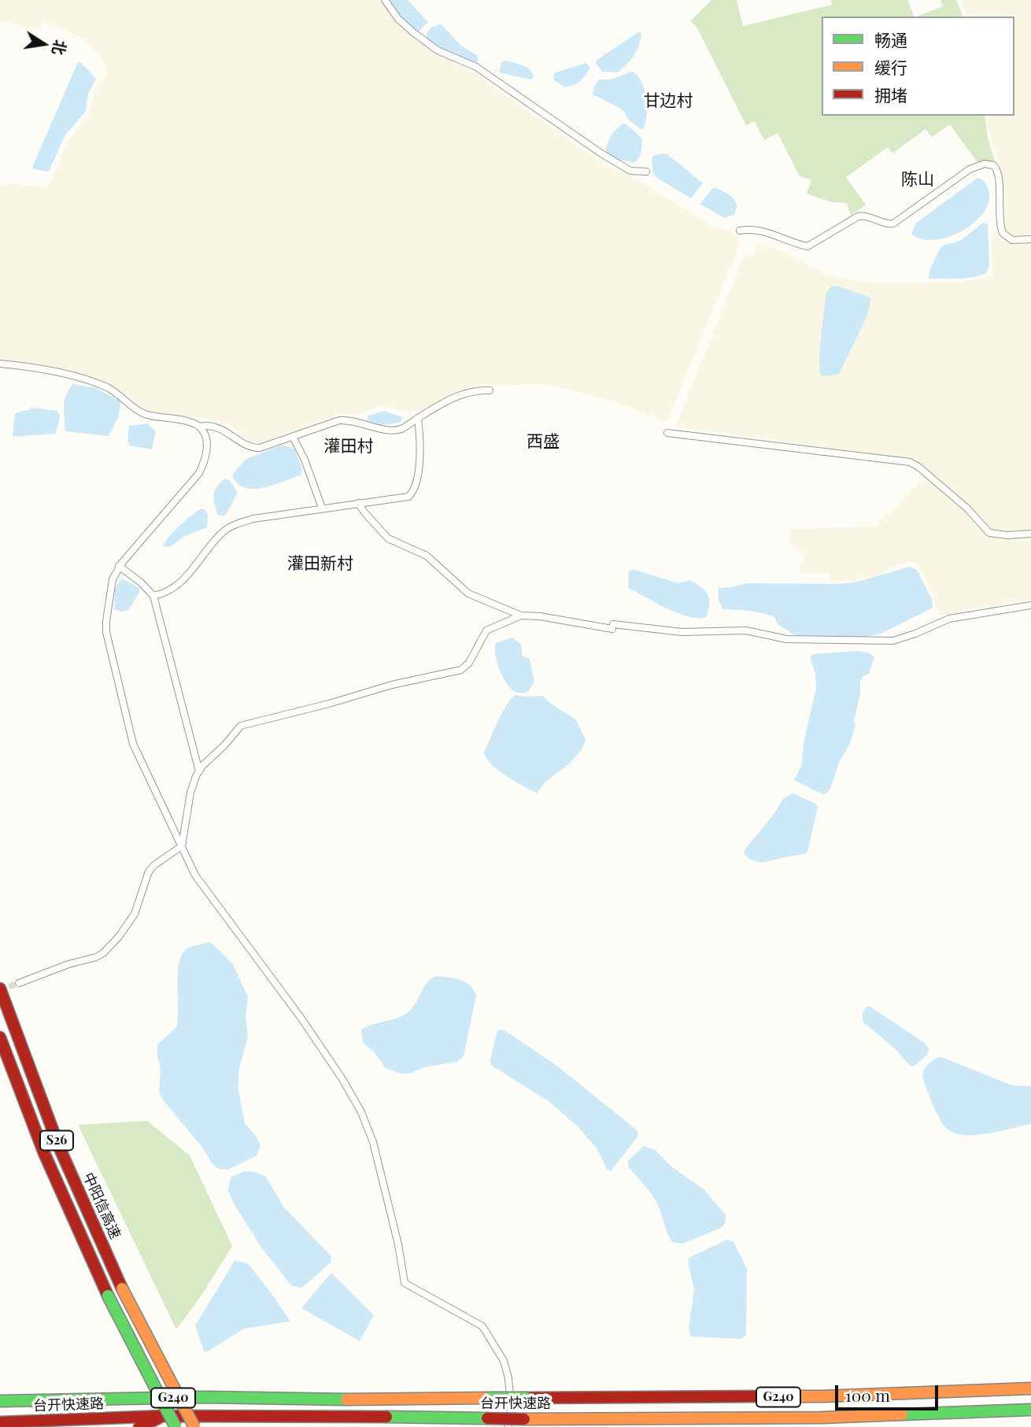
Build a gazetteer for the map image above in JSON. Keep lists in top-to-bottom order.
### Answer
{
  "streets": {
    "highway": [
      "S26",
      "中阳信高速",
      "G240",
      "台开快速路"
    ]
  },
  "districts": [
    "甘边村",
    "陈山",
    "西盛",
    "灌田村",
    "灌田新村"
  ],
  "legend": ["畅通", "缓行", "拥堵"],
  "scale_bar": "100 m",
  "north": "right"
}
